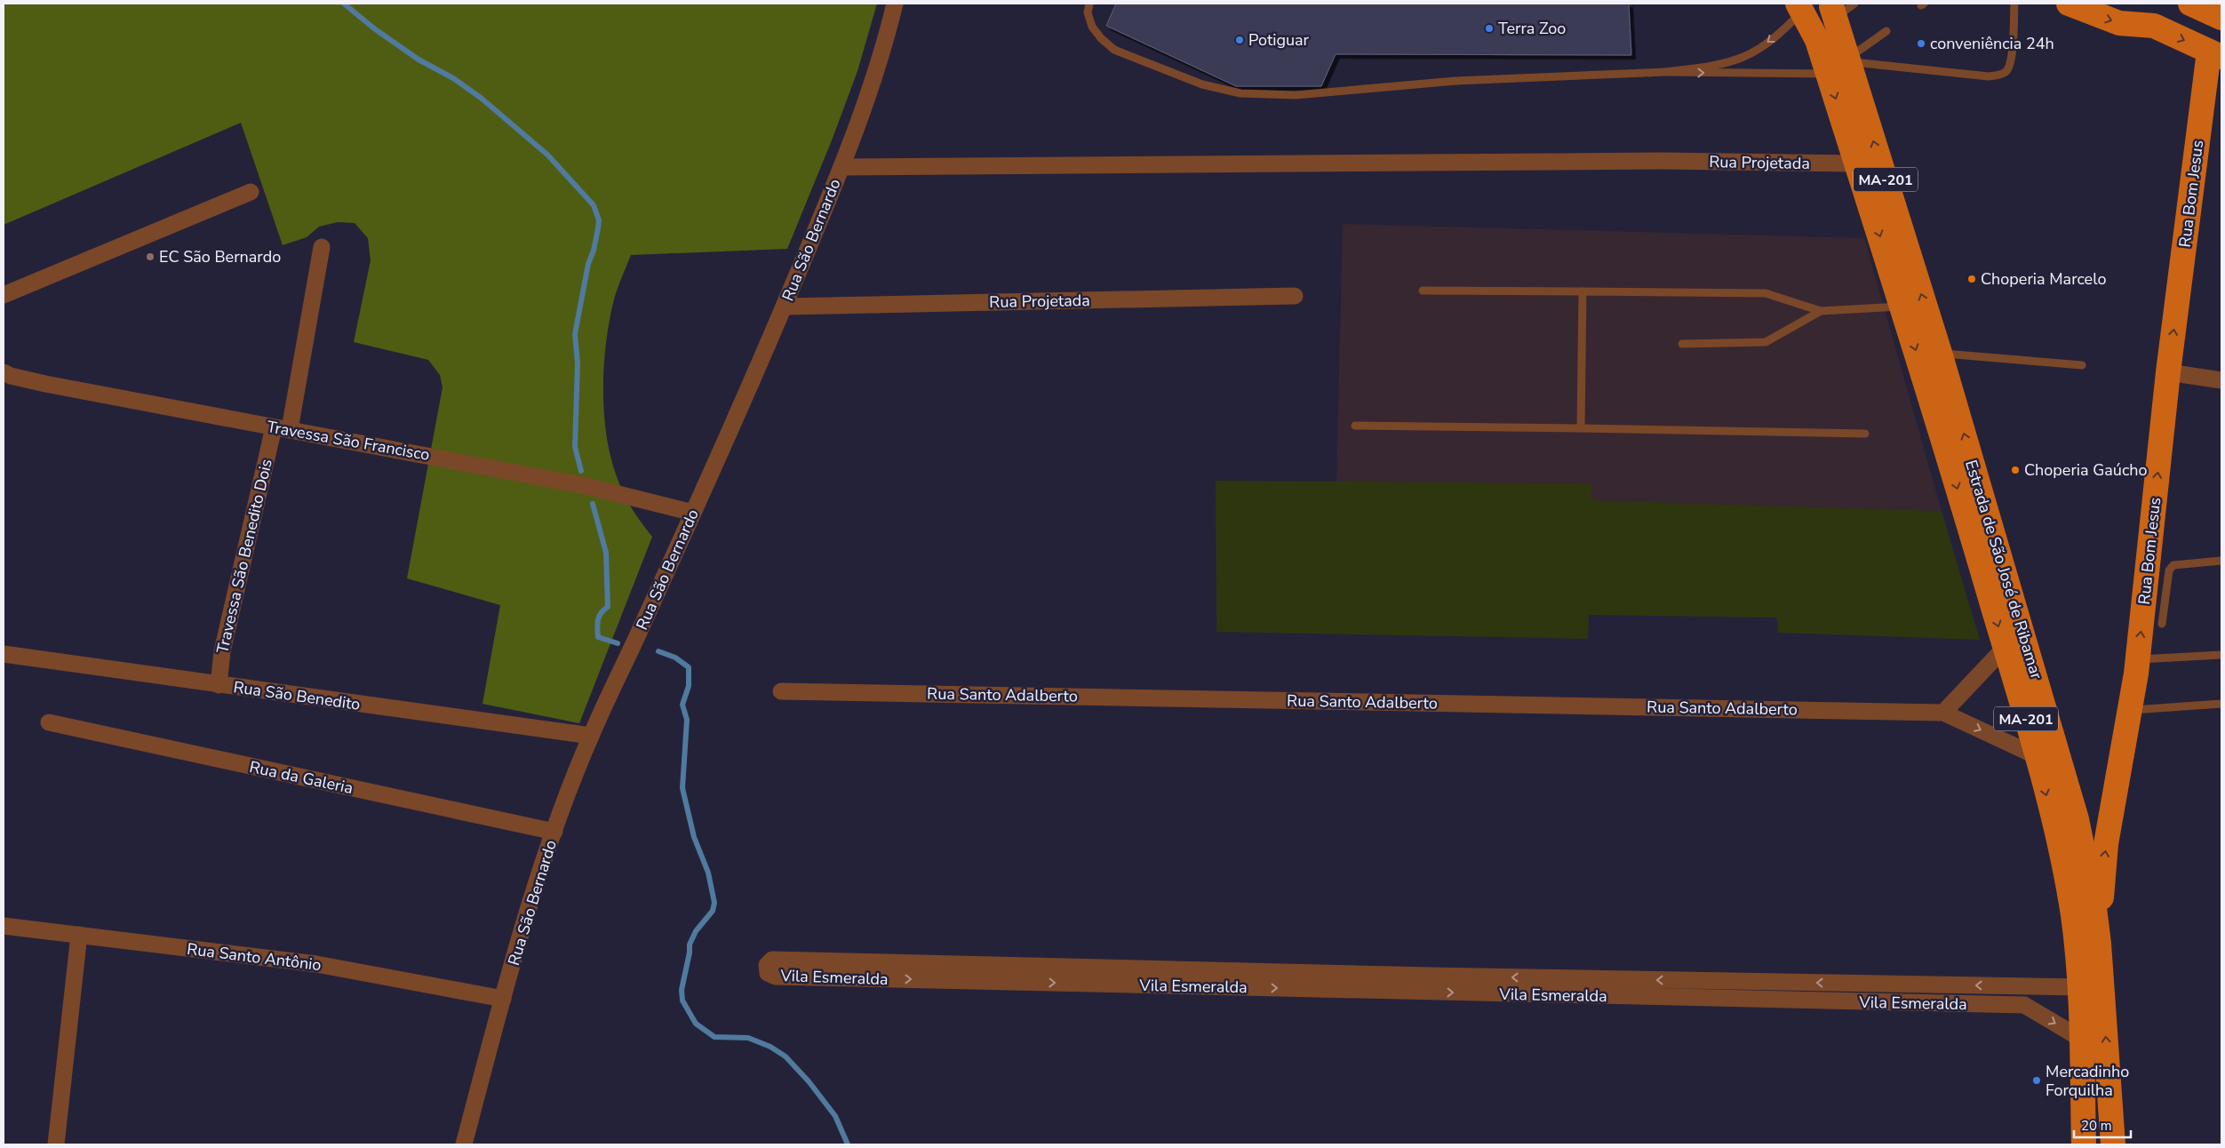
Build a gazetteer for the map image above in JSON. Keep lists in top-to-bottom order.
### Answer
{
  "streets": {
    "main road": ["MA-201", "Rua Bom Jesus", "Estrada de São José de Ribamar"],
    "street": [
      "Rua Projetada",
      "Rua São Bernardo",
      "Travessa São Francisco",
      "Travessa São Benedito Dois",
      "Rua Santo Adalberto",
      "Rua São Benedito",
      "Rua da Galeria",
      "Rua Santo Antônio",
      "Vila Esmeralda"
    ]
  },
  "crossings": [
    ["Rua Projetada", "Rua São Bernardo"],
    ["Rua Projetada", "Estrada de São José de Ribamar"],
    ["Rua Bom Jesus", "Estrada de São José de Ribamar"],
    ["Rua São Bernardo", "Travessa São Francisco"],
    ["Rua São Bernardo", "Rua São Benedito"],
    ["Rua São Bernardo", "Rua da Galeria"],
    ["Rua São Bernardo", "Rua Santo Antônio"],
    ["Travessa São Francisco", "Travessa São Benedito Dois"],
    ["Travessa São Benedito Dois", "Rua São Benedito"],
    ["Estrada de São José de Ribamar", "Rua Santo Adalberto"],
    ["Estrada de São José de Ribamar", "Vila Esmeralda"]
  ],
  "one_way": ["Rua Bom Jesus"],
  "places": [
    "Terra Zoo",
    "Potiguar",
    "conveniência 24h",
    "EC São Bernardo",
    "Choperia Marcelo",
    "Choperia Gaúcho",
    "Mercadinho Forquilha"
  ],
  "scale_bar": "20 m"
}
